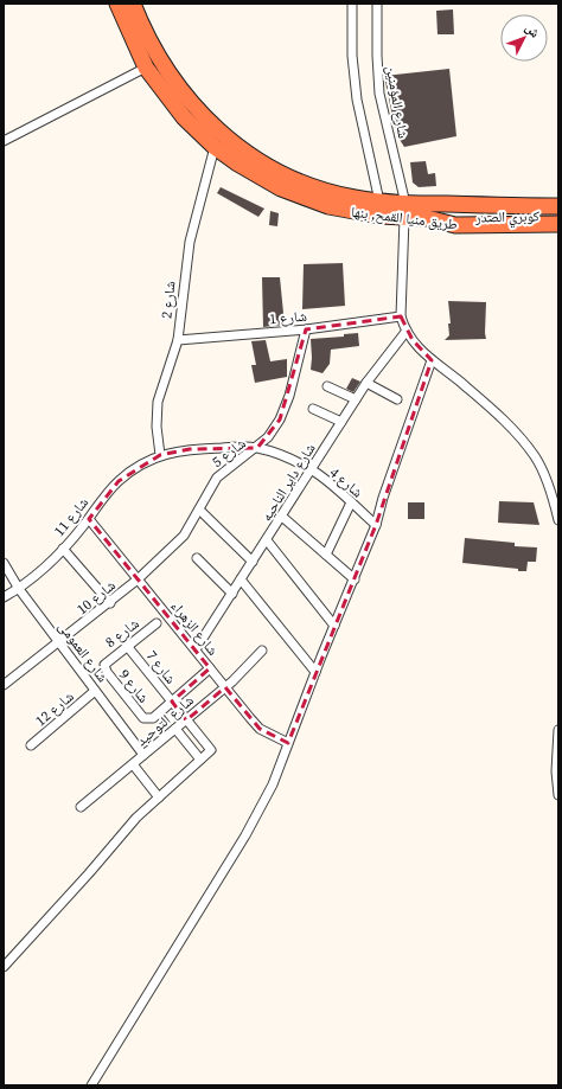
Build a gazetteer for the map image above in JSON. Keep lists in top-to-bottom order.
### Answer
{
  "streets": {
    "highway": ["كوبري الصدر", "طريق منيا القمح, بنها"],
    "street": [
      "شارع المؤمنين",
      "شارع 2",
      "شارع 1",
      "شارع 5",
      "شارع داير الناحيه",
      "شارع 4",
      "شارع 11",
      "شارع 10",
      "شارع الزهراء",
      "شارع 8",
      "شارع العمومى",
      "شارع 7",
      "شارع 9",
      "شارع 12",
      "شارع التوحيد"
    ]
  },
  "crossings": [
    ["شارع المؤمنين", "طريق منيا القمح, بنها"],
    ["شارع المؤمنين", "شارع 1"],
    ["كوبري الصدر", "طريق منيا القمح, بنها"],
    ["طريق منيا القمح, بنها", "شارع 2"],
    ["شارع 2", "شارع 1"],
    ["شارع 2", "شارع 4"],
    ["شارع 2", "شارع 11"],
    ["شارع 1", "شارع 5"],
    ["شارع 5", "شارع 4"],
    ["شارع 5", "شارع 10"],
    ["شارع 5", "شارع الزهراء"],
    ["شارع داير الناحيه", "شارع 4"],
    ["شارع داير الناحيه", "شارع الزهراء"],
    ["شارع 4", "شارع 11"],
    ["شارع 11", "شارع الزهراء"],
    ["شارع 11", "شارع العمومى"],
    ["شارع 10", "شارع الزهراء"],
    ["شارع 10", "شارع العمومى"],
    ["شارع الزهراء", "شارع التوحيد"],
    ["شارع 8", "شارع 7"],
    ["شارع 8", "شارع 9"],
    ["شارع العمومى", "شارع 12"],
    ["شارع العمومى", "شارع التوحيد"],
    ["شارع 7", "شارع 9"],
    ["شارع 7", "شارع التوحيد"]
  ],
  "north": "top right"
}
